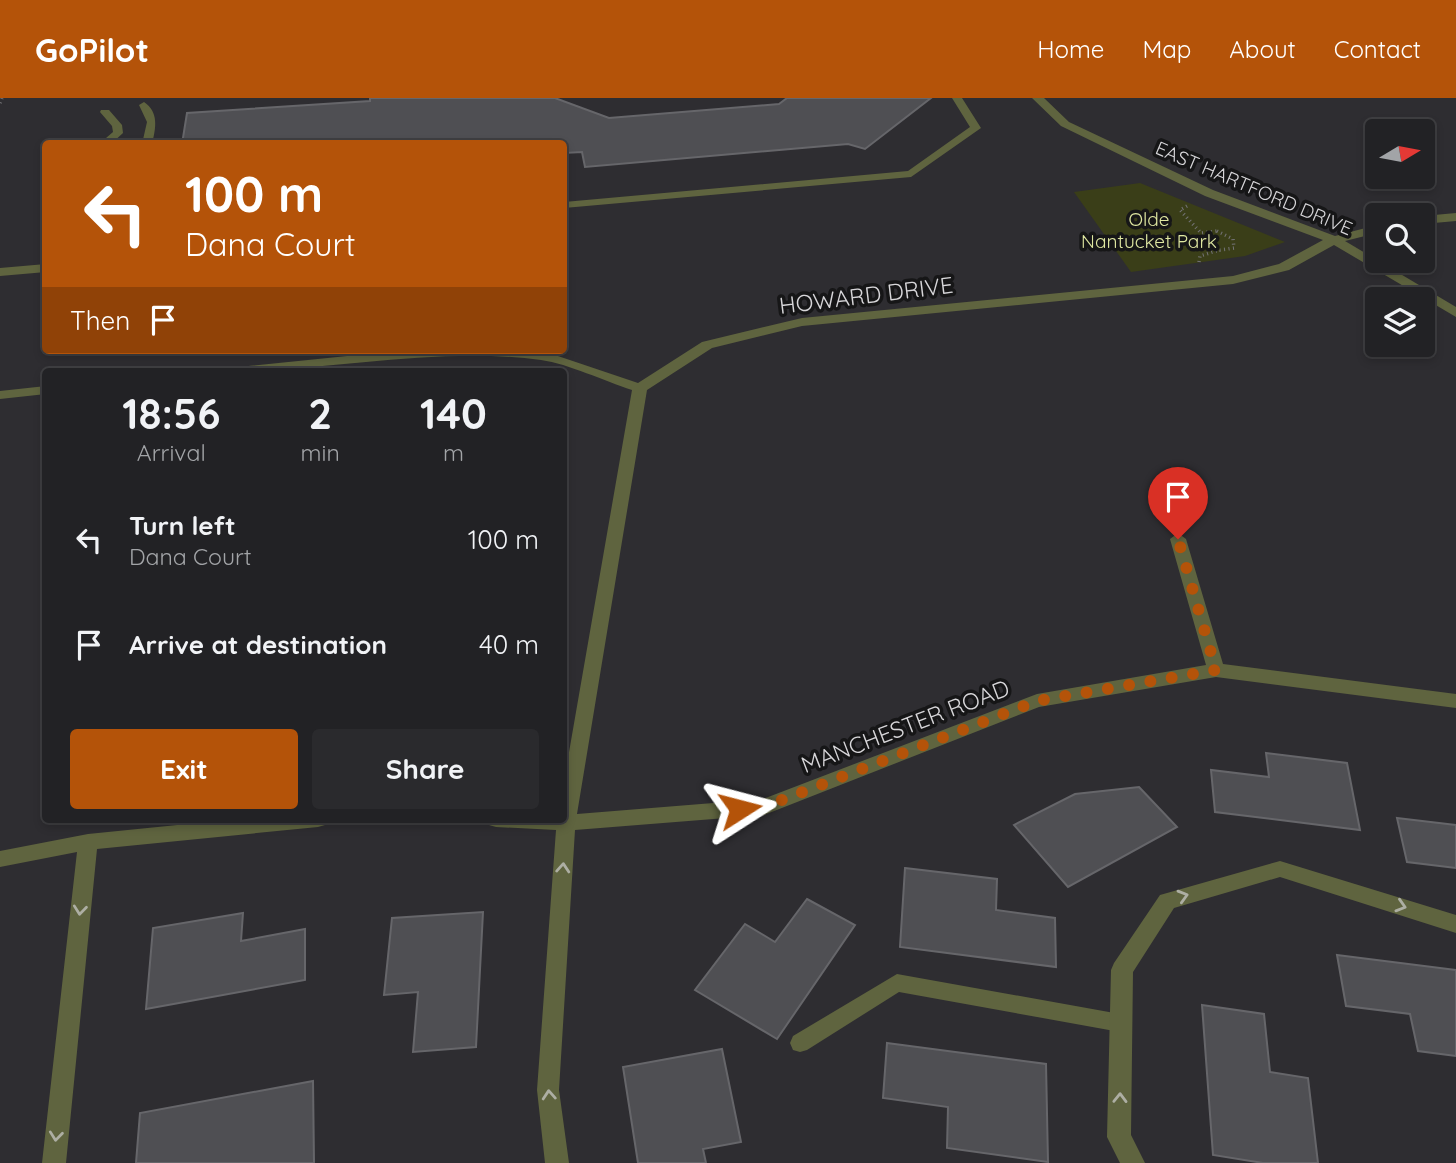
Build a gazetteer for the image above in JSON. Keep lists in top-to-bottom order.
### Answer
{
  "streets": {
    "street": ["EAST HARTFORD DRIVE", "HOWARD DRIVE", "MANCHESTER ROAD"]
  },
  "crossings": [
    ["EAST HARTFORD DRIVE", "HOWARD DRIVE"]
  ],
  "parks": ["Olde Nantucket Park"],
  "north": "right",
  "page": {
    "header": "GoPilot",
    "nav": [
      "Home",
      "Map",
      "About",
      "Contact"
    ],
    "turn": ["100 m", "Dana Court"],
    "then": "Then",
    "eta": [
      "18:56",
      "Arrival",
      "2",
      "min",
      "140",
      "m"
    ],
    "list": [
      {
        "name": "Turn left",
        "note": "Dana Court",
        "value": "100 m"
      },
      {
        "name": "Arrive at destination",
        "value": "40 m"
      }
    ],
    "buttons": ["Exit", "Share"]
  }
}
